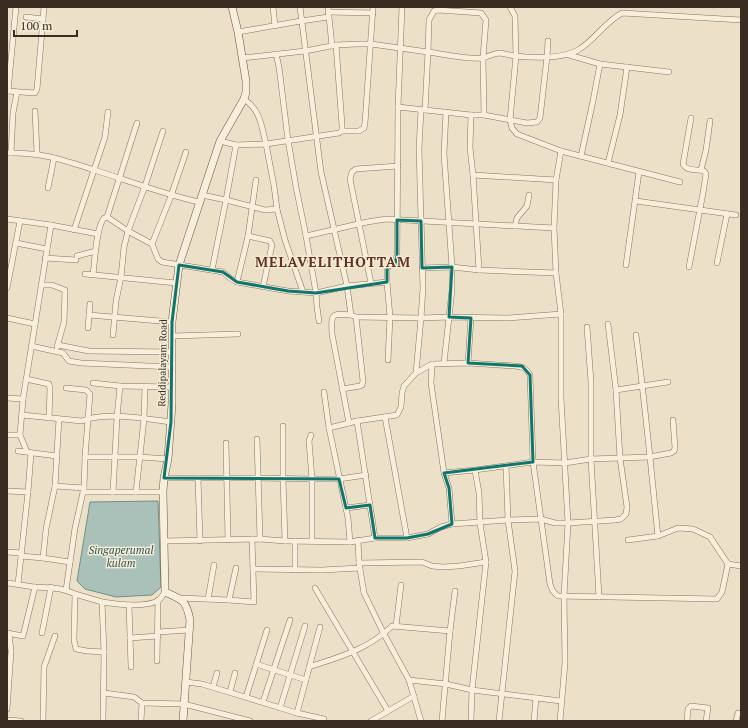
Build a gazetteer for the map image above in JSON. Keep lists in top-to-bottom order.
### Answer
{
  "streets": {
    "main road": ["Reddipalayam Road"]
  },
  "districts": ["MELAVELITHOTTAM"],
  "water": ["Singaperumal kulam"],
  "scale_bar": "100 m"
}
